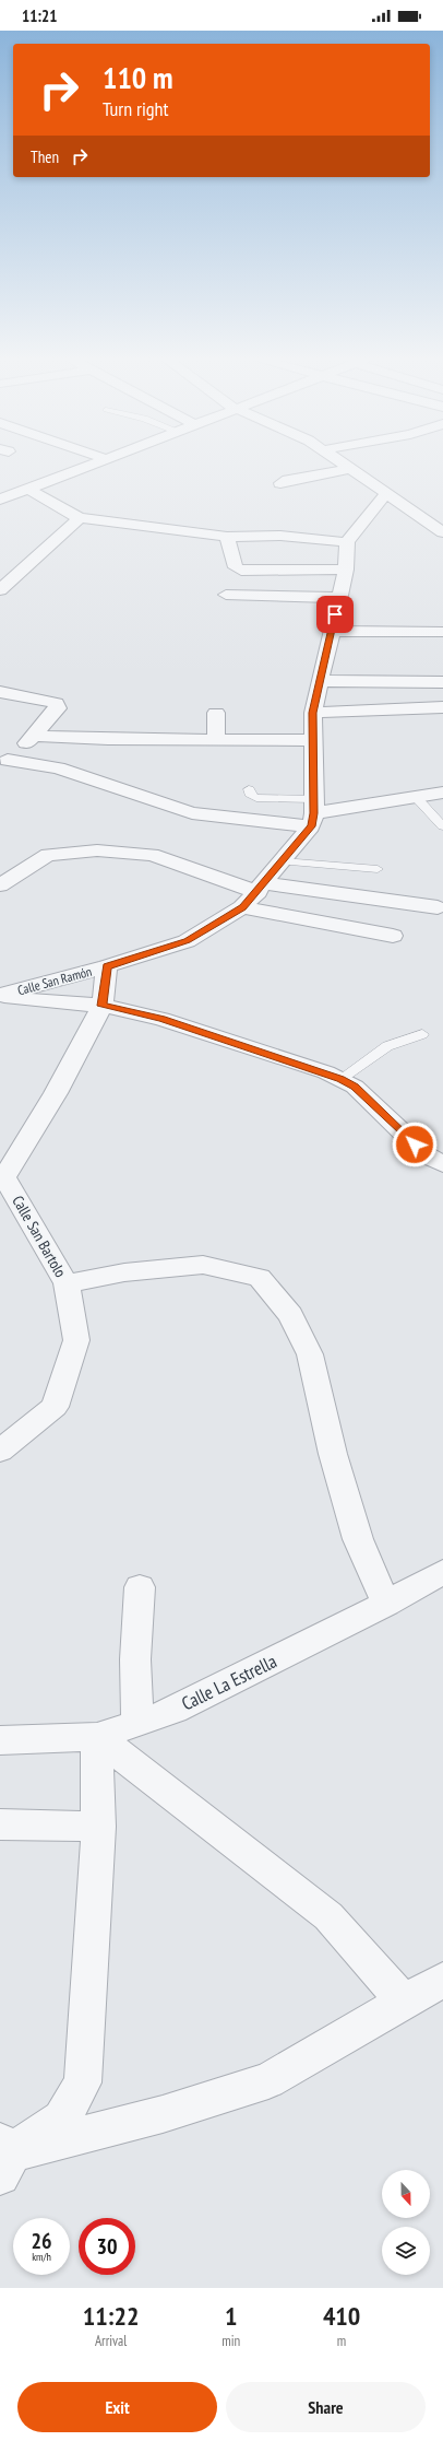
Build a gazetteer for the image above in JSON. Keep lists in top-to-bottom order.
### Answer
{
  "streets": {
    "street": ["Calle San Ramón", "Calle San Bartolo", "Calle La Estrella"]
  },
  "north": "bottom",
  "page": {
    "status": "11:21",
    "turn": ["110 m", "Turn right"],
    "then": "Then",
    "speed": "26 km/h",
    "limit": "30",
    "eta": [
      "11:22",
      "Arrival",
      "1",
      "min",
      "410",
      "m"
    ],
    "buttons": ["Exit", "Share"]
  }
}
